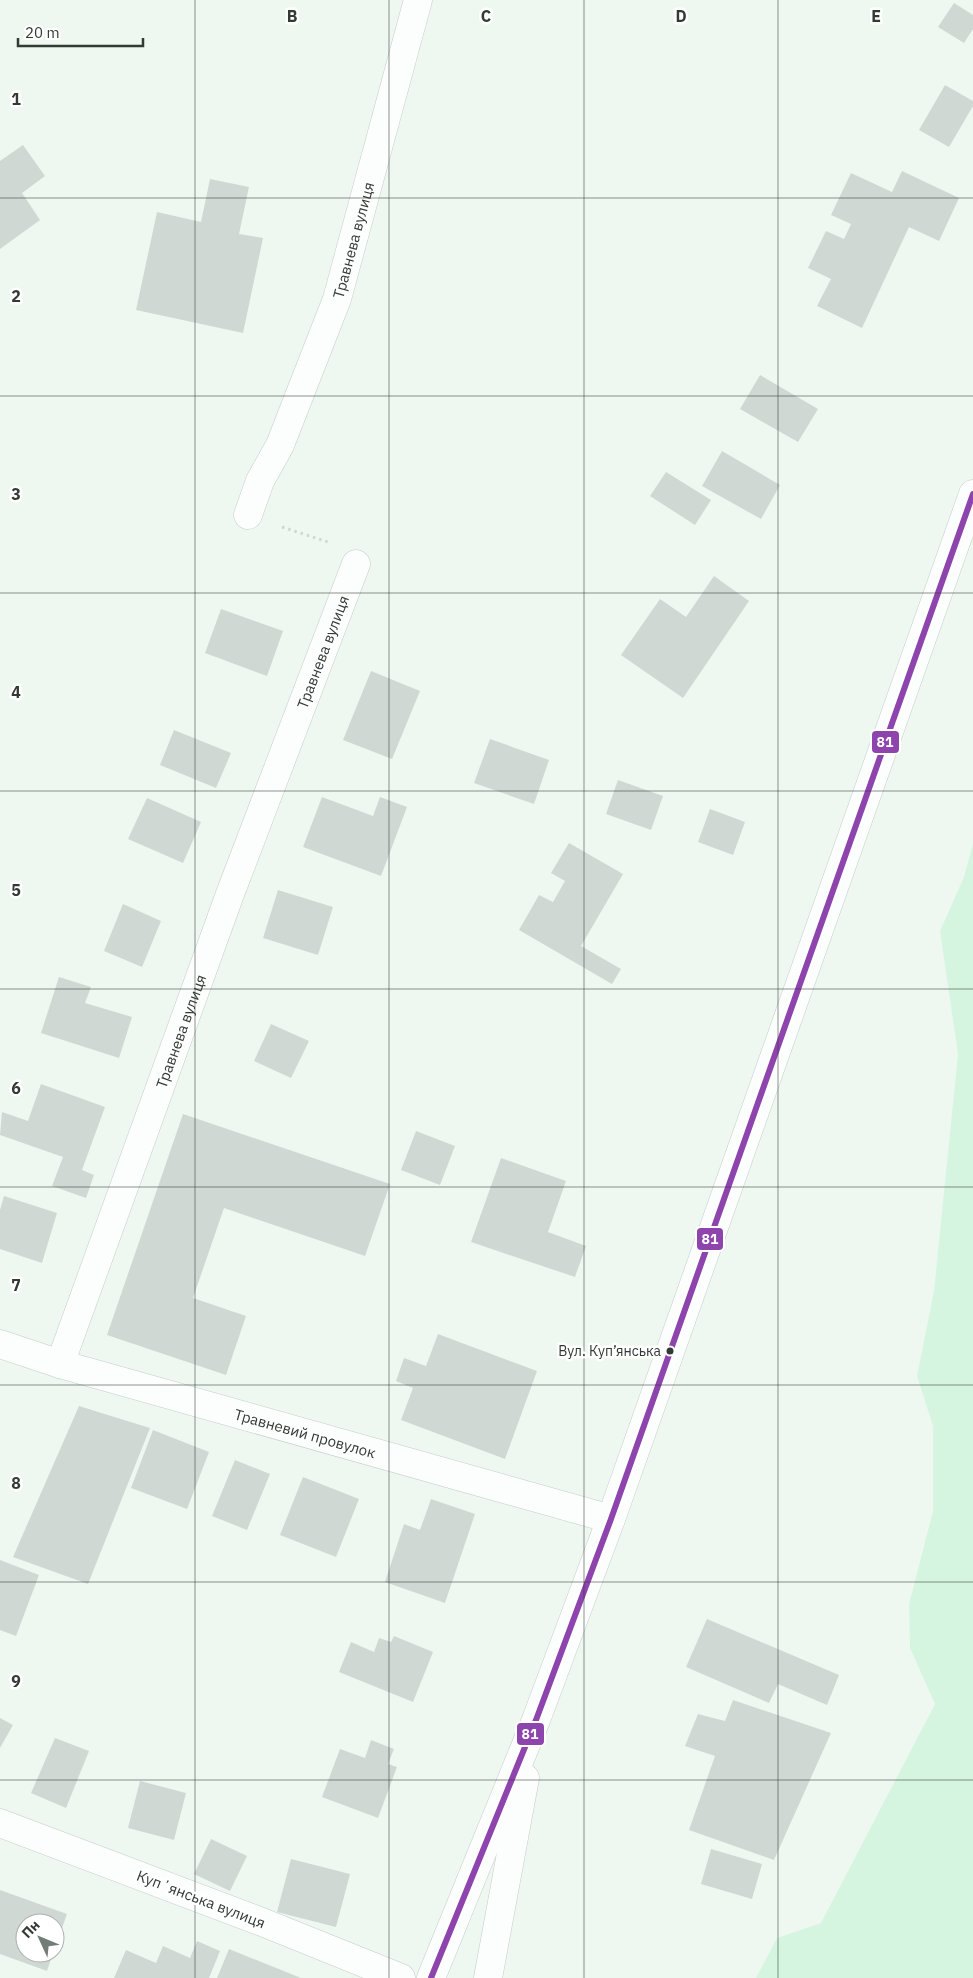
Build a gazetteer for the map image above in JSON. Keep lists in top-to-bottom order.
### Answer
{
  "streets": {
    "street": ["Травнева вулиця", "Травневий провулок", "Купʼянська вулиця"]
  },
  "crossings": [
    ["Травнева вулиця", "Травневий провулок"]
  ],
  "places": ["Вул. Куп’янська"],
  "lines": ["transit line 81"],
  "scale_bar": "20 m",
  "north": "top left",
  "grid": {
    "columns": [
      "B",
      "C",
      "D",
      "E"
    ],
    "rows": [
      "1",
      "2",
      "3",
      "4",
      "5",
      "6",
      "7",
      "8",
      "9"
    ]
  }
}
